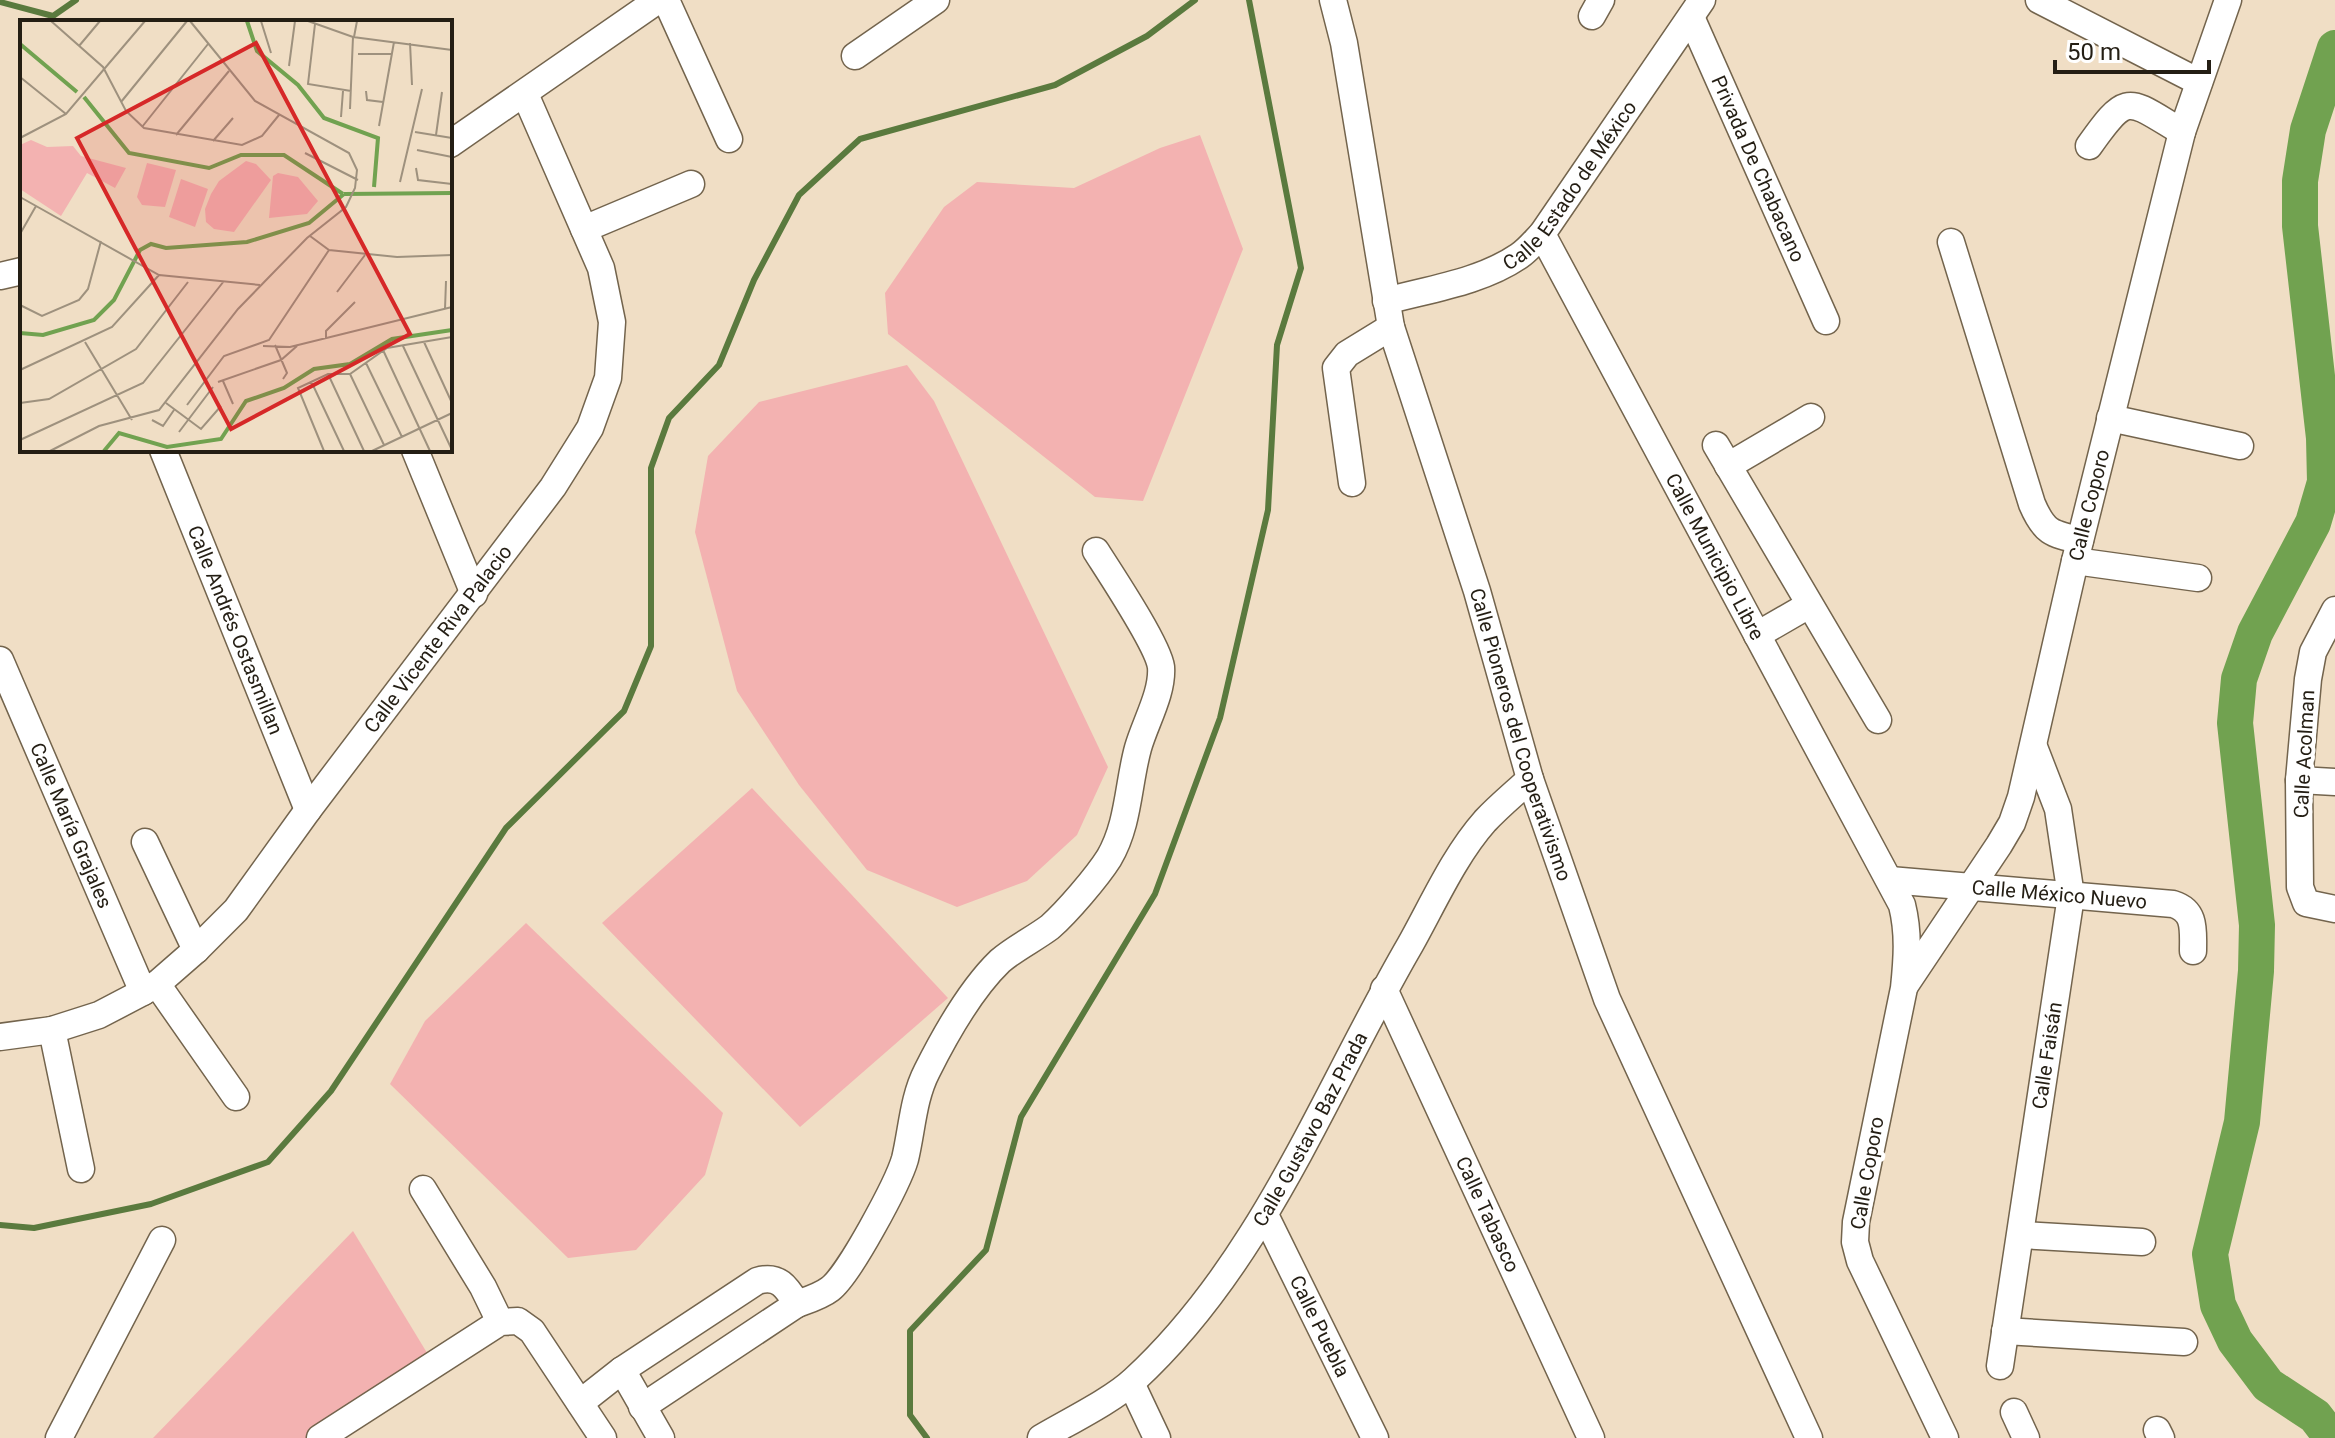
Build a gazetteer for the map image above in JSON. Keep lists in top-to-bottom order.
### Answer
{
  "streets": {
    "street": [
      "Privada De Chabacano",
      "Calle Estado de México",
      "Calle Coporo",
      "Calle Municipio Libre",
      "Calle Andrés Ostasmillan",
      "Calle Vicente Riva Palacio",
      "Calle Pioneros del Cooperativismo",
      "Calle Acolman",
      "Calle María Grajales",
      "Calle México Nuevo",
      "Calle Faisán",
      "Calle Gustavo Baz Prada",
      "Calle Tabasco",
      "Calle Puebla"
    ]
  },
  "crossings": [
    ["Privada De Chabacano", "Calle Estado de México"],
    ["Calle Estado de México", "Calle Municipio Libre"],
    ["Calle Estado de México", "Calle Pioneros del Cooperativismo"],
    ["Calle Coporo", "Calle Municipio Libre"],
    ["Calle Coporo", "Calle México Nuevo"],
    ["Calle Coporo", "Calle Faisán"],
    ["Calle Municipio Libre", "Calle México Nuevo"],
    ["Calle Andrés Ostasmillan", "Calle Vicente Riva Palacio"],
    ["Calle Vicente Riva Palacio", "Calle María Grajales"],
    ["Calle Pioneros del Cooperativismo", "Calle Gustavo Baz Prada"],
    ["Calle México Nuevo", "Calle Faisán"],
    ["Calle Gustavo Baz Prada", "Calle Tabasco"],
    ["Calle Gustavo Baz Prada", "Calle Puebla"]
  ],
  "scale_bar": "50 m"
}
